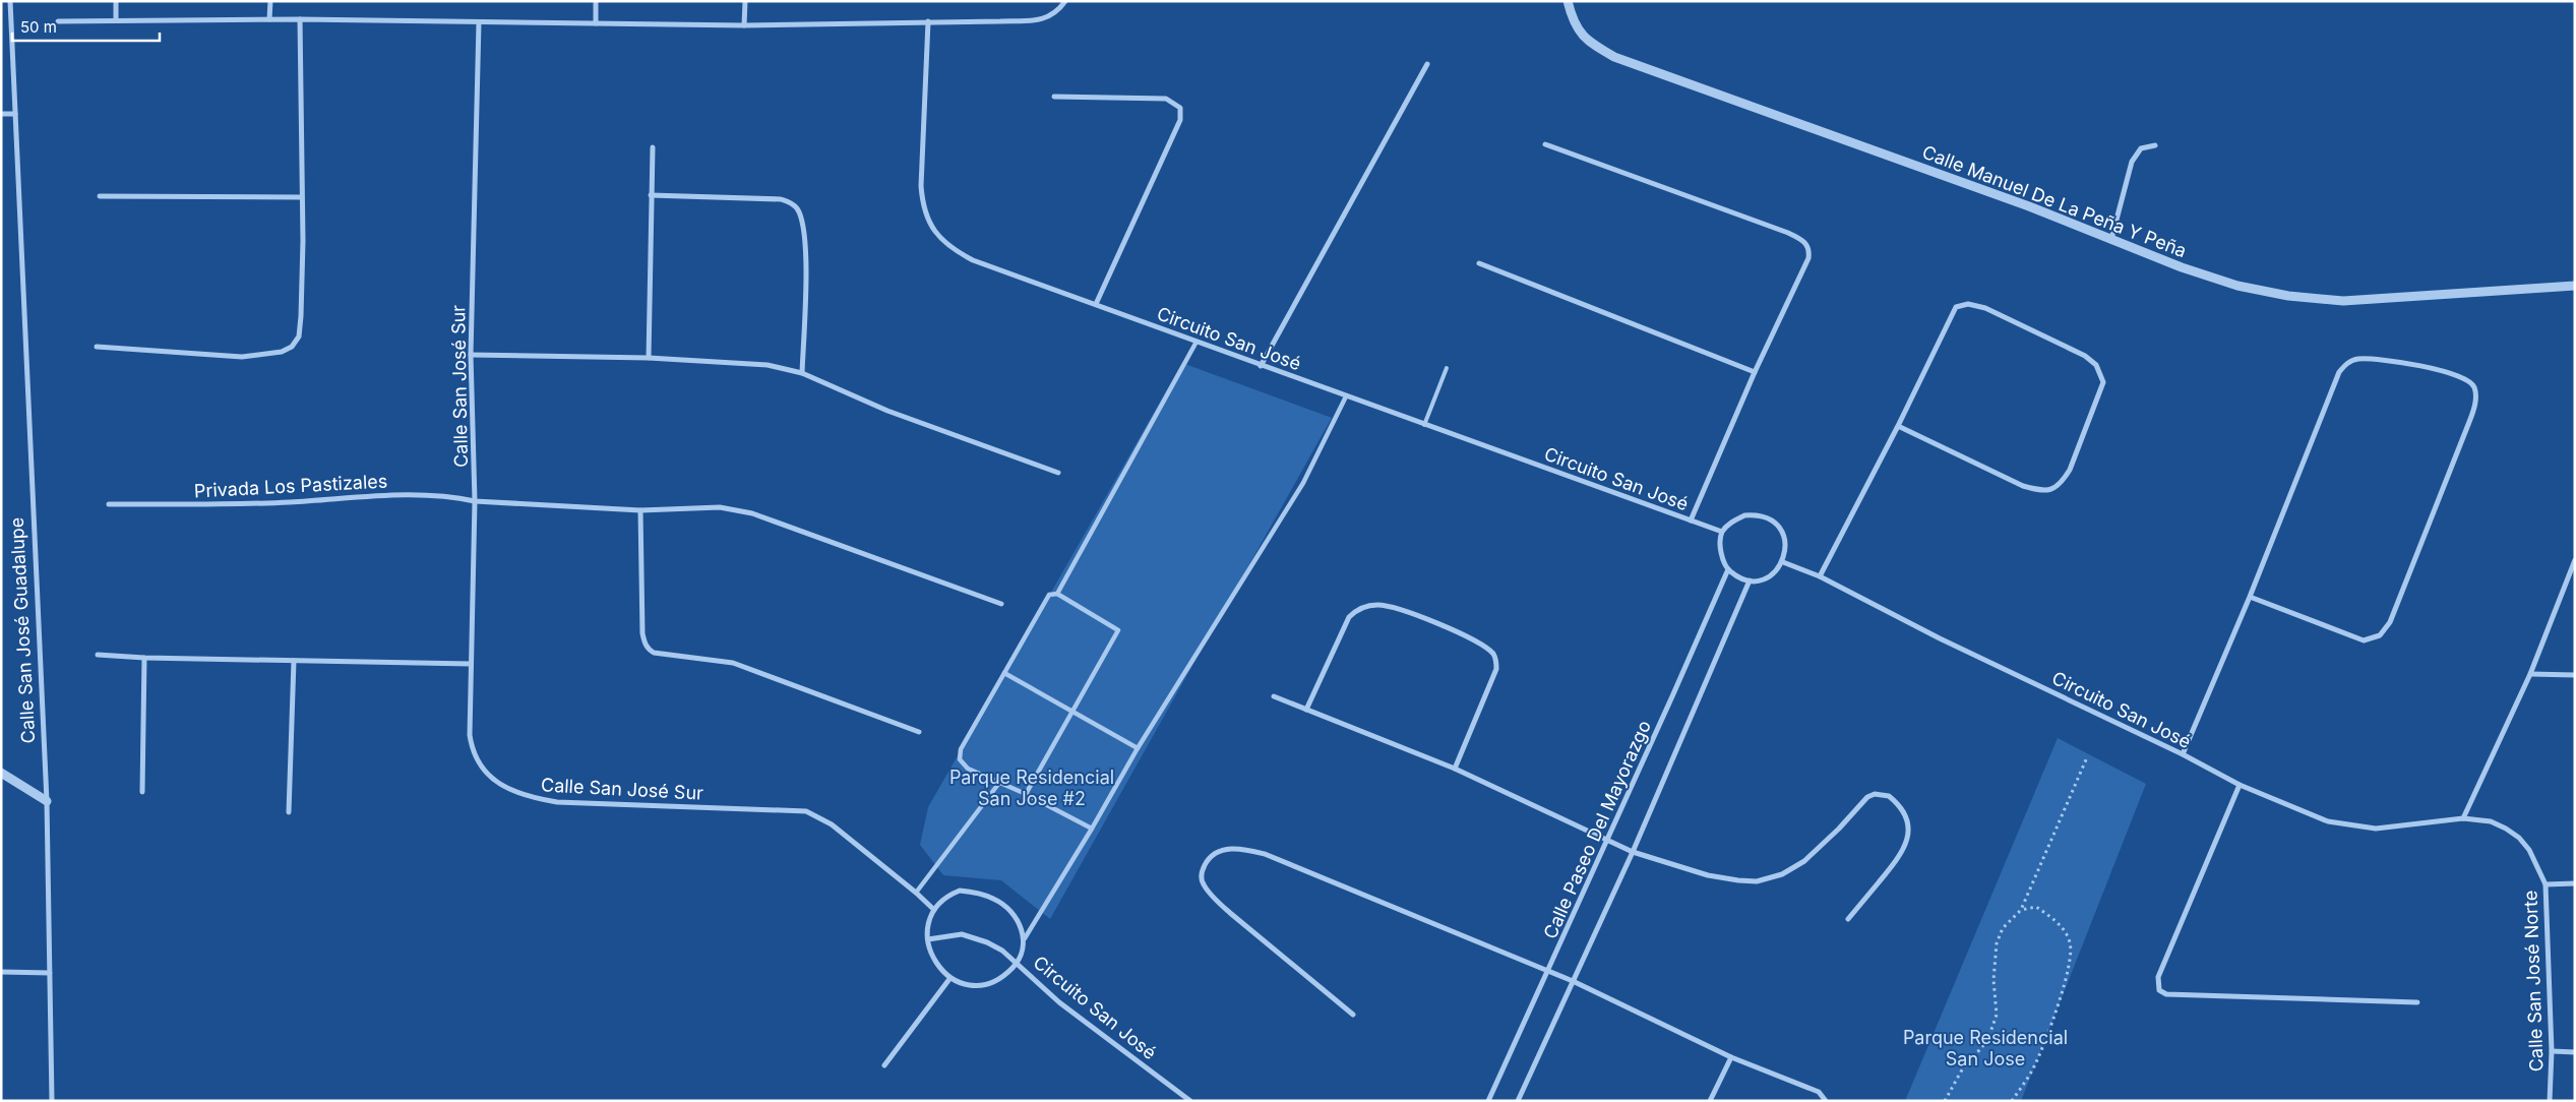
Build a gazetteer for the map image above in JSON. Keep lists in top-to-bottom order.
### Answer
{
  "streets": {
    "street": [
      "Calle Manuel De La Peña Y Peña",
      "Circuito San José",
      "Calle San José Sur",
      "Privada Los Pastizales",
      "Calle San José Guadalupe",
      "Calle Paseo Del Mayorazgo",
      "Calle San José Norte"
    ]
  },
  "crossings": [
    ["Circuito San José", "Calle Paseo Del Mayorazgo"],
    ["Circuito San José", "Calle San José Norte"],
    ["Calle San José Sur", "Privada Los Pastizales"]
  ],
  "parks": ["Parque Residencial San Jose #2", "Parque Residencial San Jose"],
  "scale_bar": "50 m"
}
